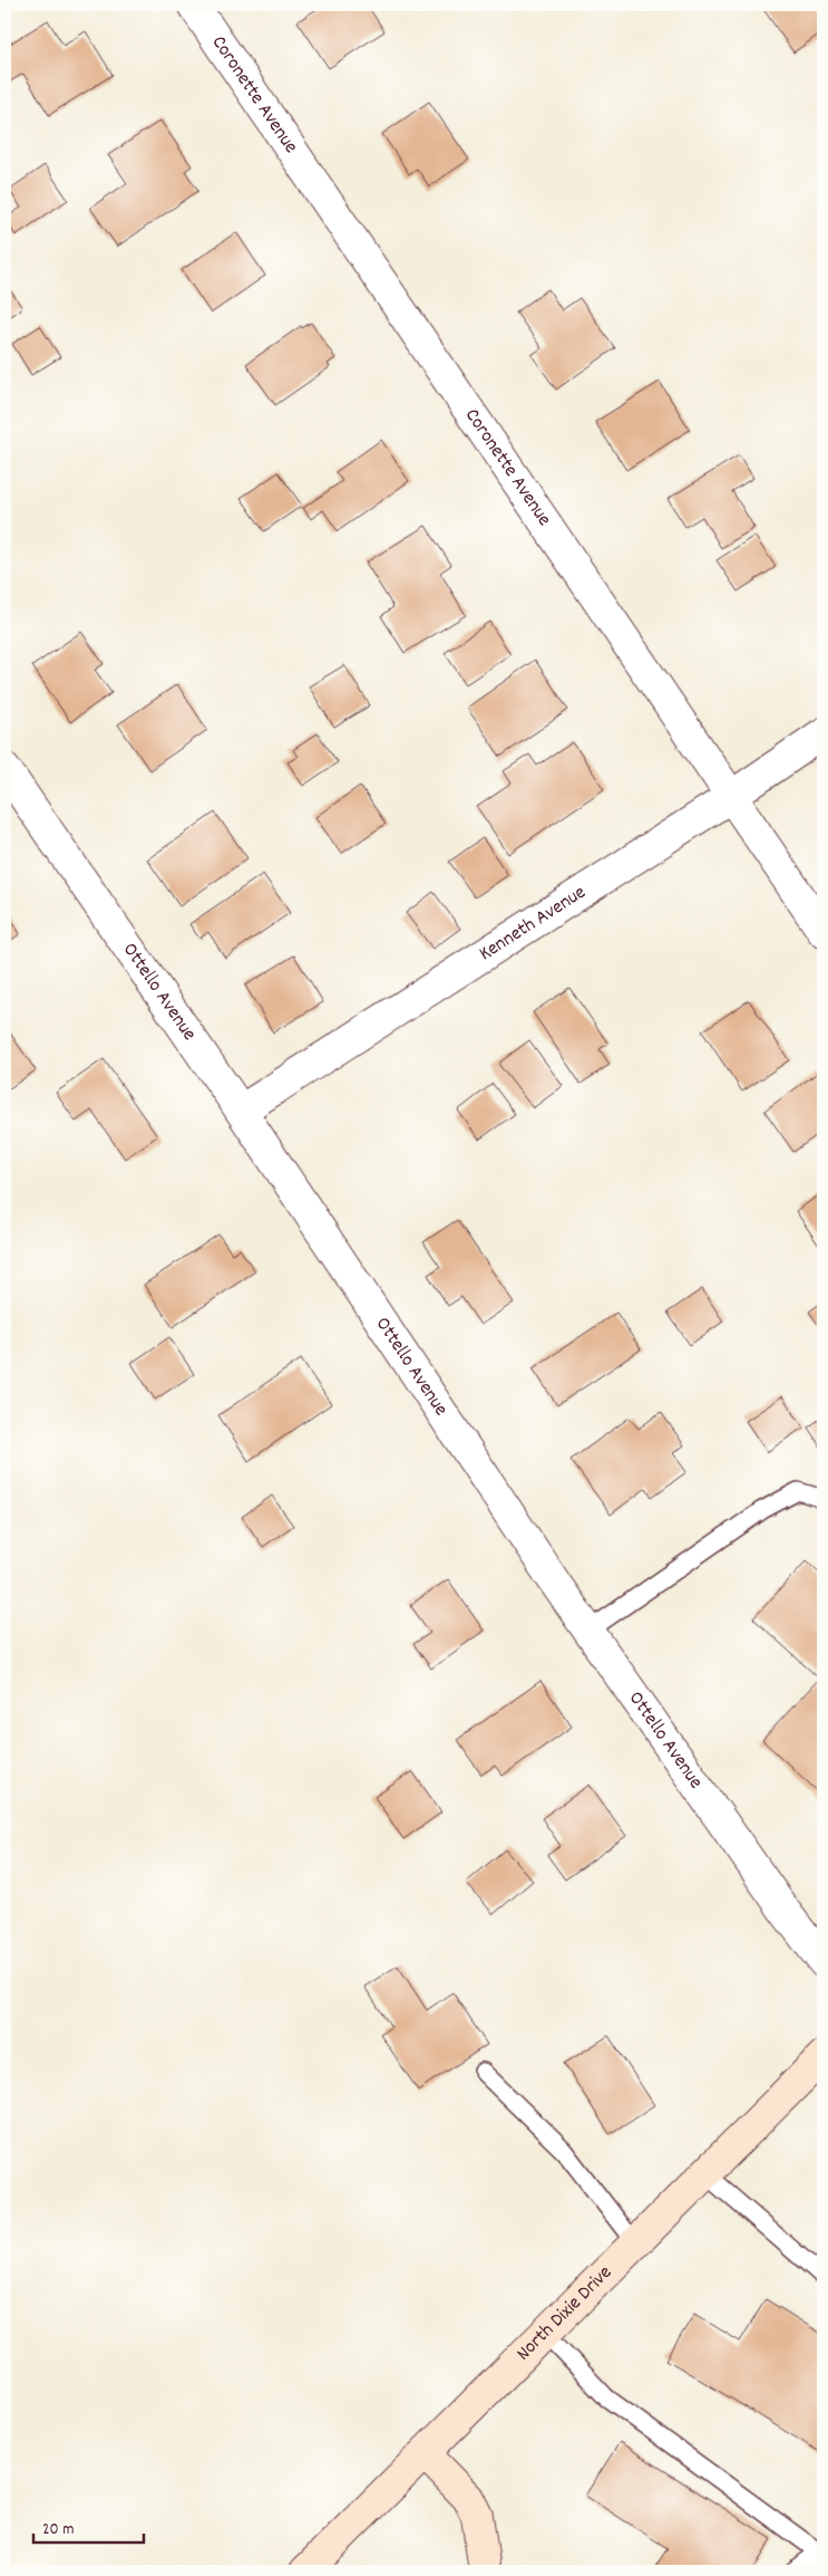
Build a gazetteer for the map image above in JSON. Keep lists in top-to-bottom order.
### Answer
{
  "streets": {
    "main road": ["North Dixie Drive"],
    "street": ["Coronette Avenue", "Kenneth Avenue", "Ottello Avenue"]
  },
  "crossings": [
    ["Coronette Avenue", "Kenneth Avenue"],
    ["Kenneth Avenue", "Ottello Avenue"]
  ],
  "scale_bar": "20 m"
}
